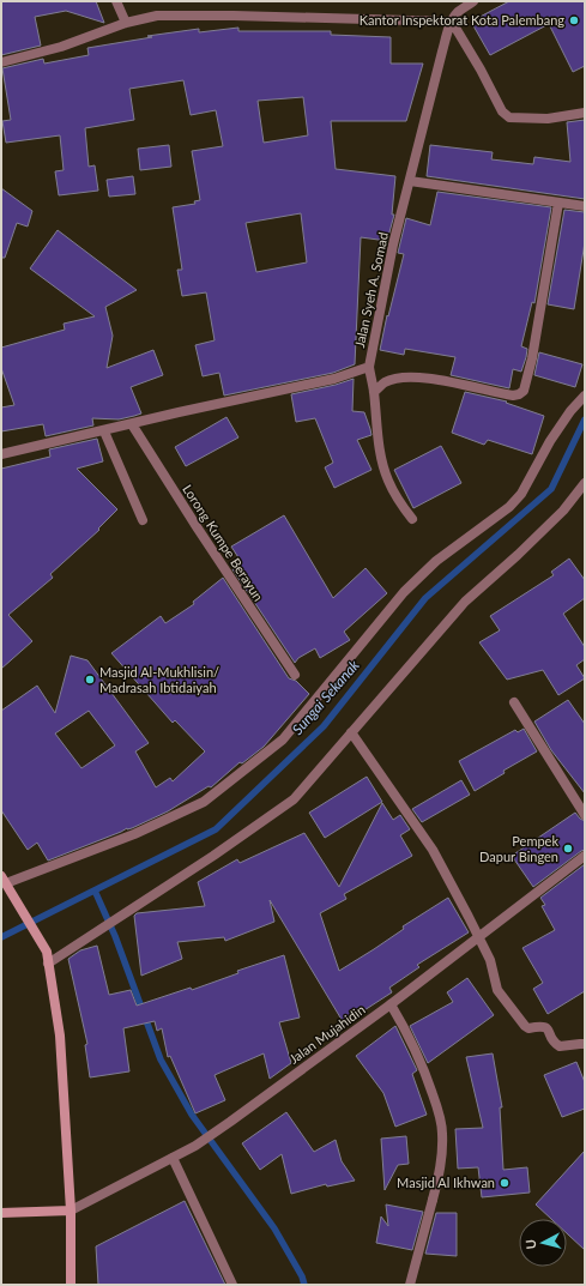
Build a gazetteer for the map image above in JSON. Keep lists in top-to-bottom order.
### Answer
{
  "streets": {
    "street": ["Jalan Syeh A. Somad", "Lorong Kumpe Berayun", "Jalan Mujahidin"]
  },
  "crossings": [
    ["Jalan Syeh A. Somad", "Lorong Kumpe Berayun"]
  ],
  "water": ["Sungai Sekanak"],
  "places": [
    "Kantor Inspektorat Kota Palembang",
    "Masjid Al-Mukhlisin/ Madrasah Ibtidaiyah",
    "Pempek Dapur Bingen",
    "Masjid Al Ikhwan"
  ],
  "north": "left"
}
